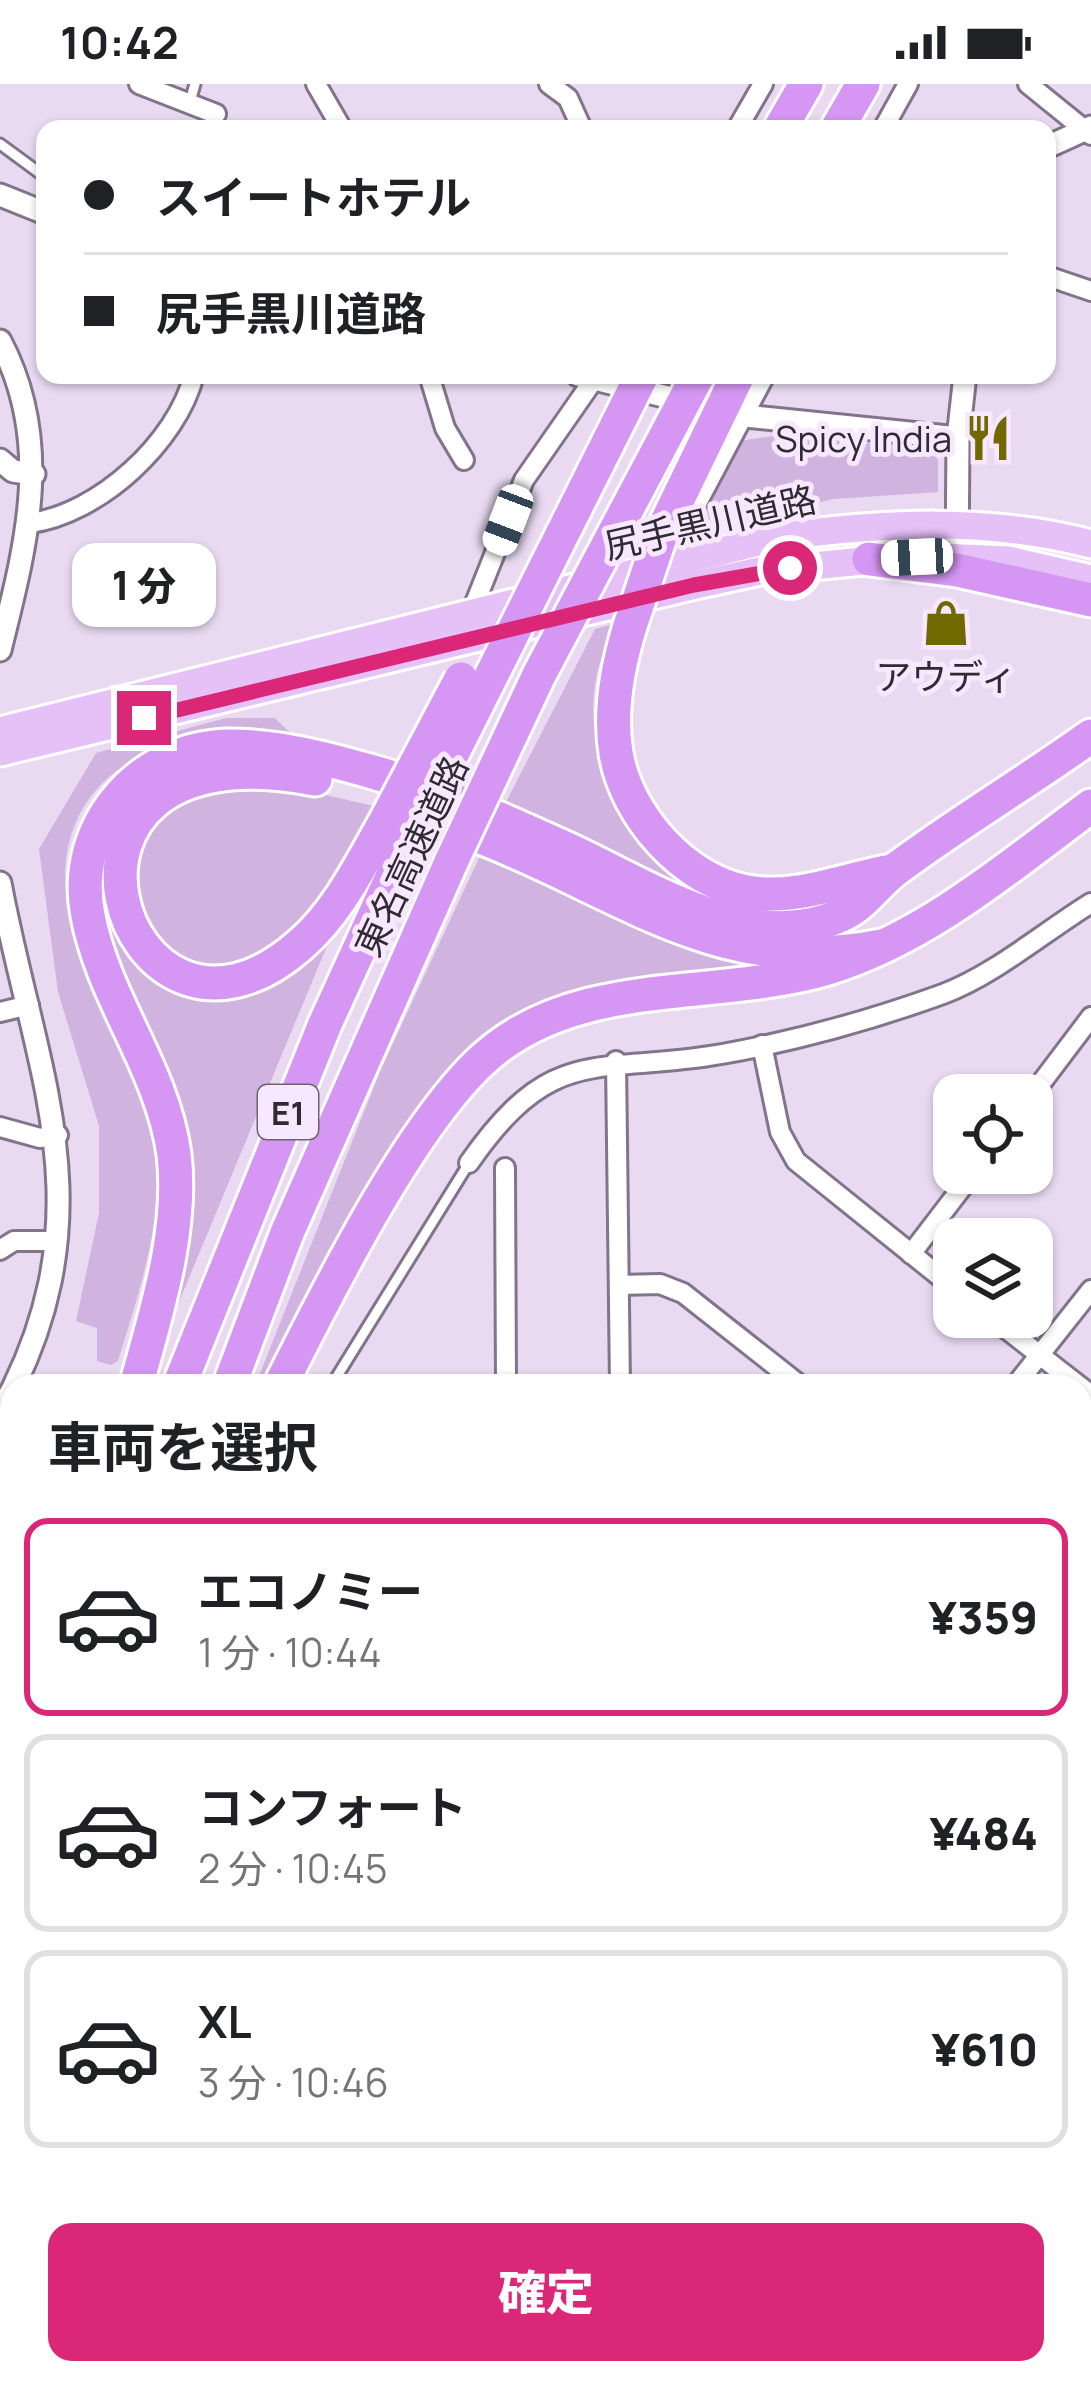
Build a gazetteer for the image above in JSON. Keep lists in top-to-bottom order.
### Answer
{
  "streets": {
    "highway": ["東名高速道路", "E1"],
    "main road": ["尻手黒川道路"]
  },
  "places": {
    "restaurant": ["Spicy India"],
    "shop": ["アウディ"]
  },
  "page": {
    "status": "10:42",
    "banner": ["スイートホテル", "尻手黒川道路"],
    "bubble": "1 分",
    "heading": "車両を選択",
    "list": [
      {
        "name": "エコノミー",
        "note": "1 分 · 10:44",
        "value": "¥359"
      },
      {
        "name": "コンフォート",
        "note": "2 分 · 10:45",
        "value": "¥484"
      },
      {
        "name": "XL",
        "note": "3 分 · 10:46",
        "value": "¥610"
      }
    ],
    "buttons": "確定"
  }
}
